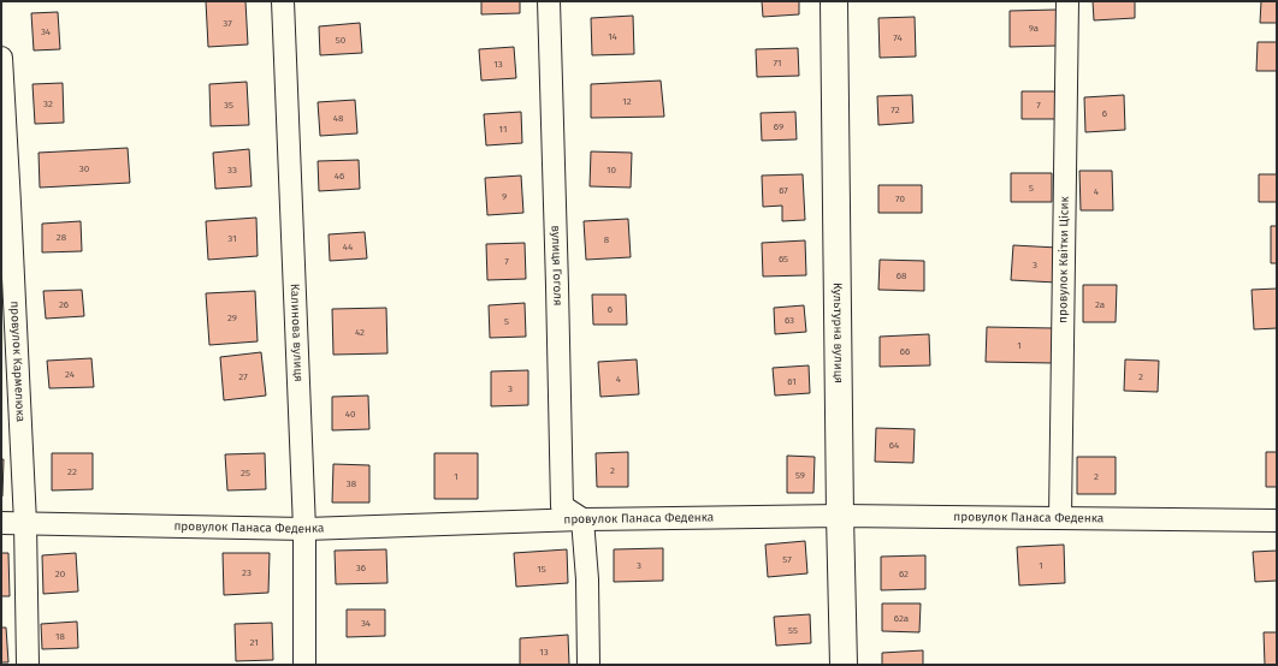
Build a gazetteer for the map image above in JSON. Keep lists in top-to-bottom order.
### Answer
{
  "streets": {
    "street": [
      "провулок Квітки Цісик",
      "вулиця Гоголя",
      "Калинова вулиця",
      "Культурна вулиця",
      "провулок Кармелюка",
      "провулок Панаса Феденка"
    ]
  },
  "crossings": [
    ["провулок Квітки Цісик", "провулок Панаса Феденка"],
    ["вулиця Гоголя", "провулок Панаса Феденка"],
    ["Калинова вулиця", "провулок Панаса Феденка"],
    ["Культурна вулиця", "провулок Панаса Феденка"],
    ["провулок Кармелюка", "провулок Панаса Феденка"]
  ],
  "house_numbers": [
    "37",
    "9а",
    "34",
    "14",
    "74",
    "50",
    "71",
    "13",
    "12",
    "32",
    "35",
    "7",
    "72",
    "6",
    "48",
    "69",
    "11",
    "30",
    "33",
    "10",
    "46",
    "5",
    "67",
    "4",
    "9",
    "70",
    "28",
    "31",
    "8",
    "44",
    "65",
    "7",
    "3",
    "68",
    "26",
    "2а",
    "6",
    "29",
    "63",
    "5",
    "42",
    "1",
    "66",
    "24",
    "27",
    "2",
    "4",
    "61",
    "3",
    "40",
    "64",
    "2",
    "22",
    "25",
    "59",
    "1",
    "2",
    "38",
    "57",
    "3",
    "1",
    "36",
    "15",
    "23",
    "20",
    "62",
    "62а",
    "34",
    "55",
    "18",
    "21",
    "13"
  ]
}
